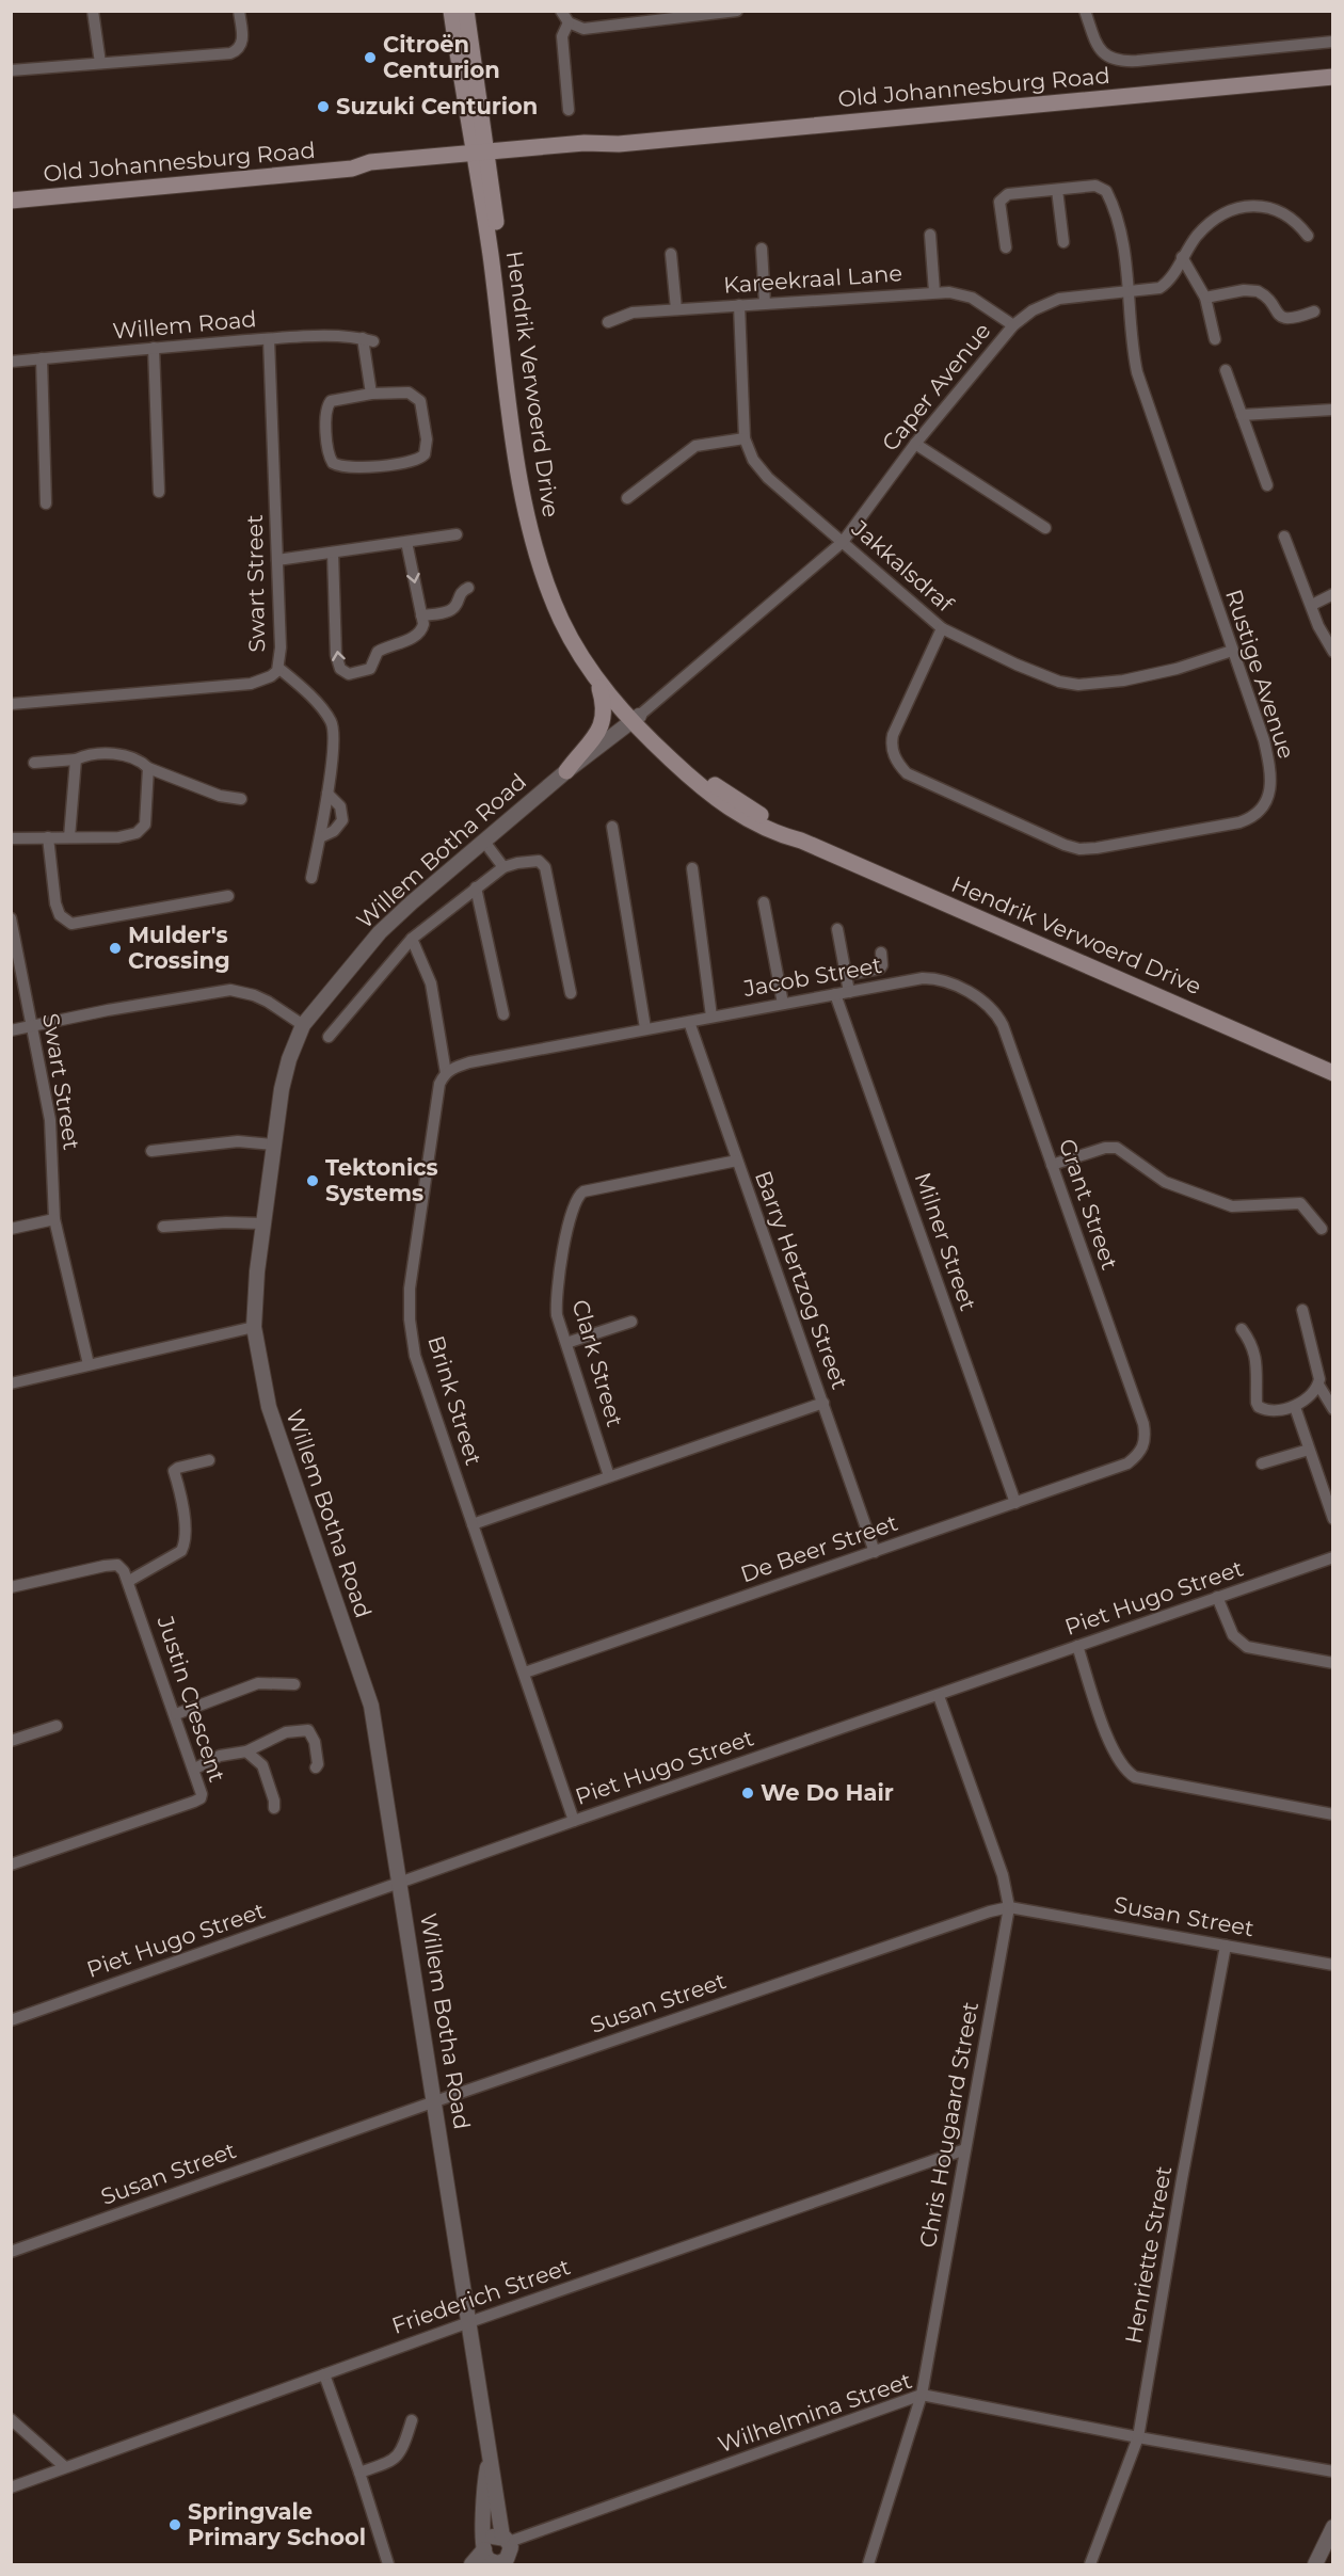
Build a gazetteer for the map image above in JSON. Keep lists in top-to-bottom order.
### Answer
{
  "streets": {
    "main road": ["Old Johannesburg Road", "Hendrik Verwoerd Drive"],
    "street": [
      "Kareekraal Lane",
      "Willem Road",
      "Caper Avenue",
      "Jakkalsdraf",
      "Swart Street",
      "Rustige Avenue",
      "Willem Botha Road",
      "Jacob Street",
      "Grant Street",
      "Milner Street",
      "Barry Hertzog Street",
      "Clark Street",
      "Brink Street",
      "De Beer Street",
      "Piet Hugo Street",
      "Justin Crescent",
      "Susan Street",
      "Chris Hougaard Street",
      "Henriette Street",
      "Friederich Street",
      "Wilhelmina Street"
    ]
  },
  "crossings": [
    ["Old Johannesburg Road", "Hendrik Verwoerd Drive"],
    ["Kareekraal Lane", "Caper Avenue"],
    ["Kareekraal Lane", "Jakkalsdraf"],
    ["Willem Road", "Swart Street"],
    ["Hendrik Verwoerd Drive", "Caper Avenue"],
    ["Hendrik Verwoerd Drive", "Willem Botha Road"],
    ["Caper Avenue", "Jakkalsdraf"],
    ["Caper Avenue", "Rustige Avenue"],
    ["Caper Avenue", "Willem Botha Road"],
    ["Jakkalsdraf", "Rustige Avenue"],
    ["Willem Botha Road", "Piet Hugo Street"],
    ["Willem Botha Road", "Susan Street"],
    ["Willem Botha Road", "Friederich Street"],
    ["Willem Botha Road", "Wilhelmina Street"],
    ["Jacob Street", "Grant Street"],
    ["Jacob Street", "Milner Street"],
    ["Jacob Street", "Barry Hertzog Street"],
    ["Grant Street", "De Beer Street"],
    ["Milner Street", "De Beer Street"],
    ["Barry Hertzog Street", "Clark Street"],
    ["Barry Hertzog Street", "De Beer Street"],
    ["Brink Street", "De Beer Street"],
    ["Brink Street", "Piet Hugo Street"],
    ["Piet Hugo Street", "Chris Hougaard Street"],
    ["Susan Street", "Chris Hougaard Street"],
    ["Susan Street", "Henriette Street"],
    ["Chris Hougaard Street", "Friederich Street"],
    ["Chris Hougaard Street", "Wilhelmina Street"],
    ["Henriette Street", "Wilhelmina Street"]
  ],
  "places": [
    "Citroën Centurion",
    "Suzuki Centurion",
    "Mulder's Crossing",
    "Tektonics Systems",
    "We Do Hair",
    "Springvale Primary School"
  ]
}
